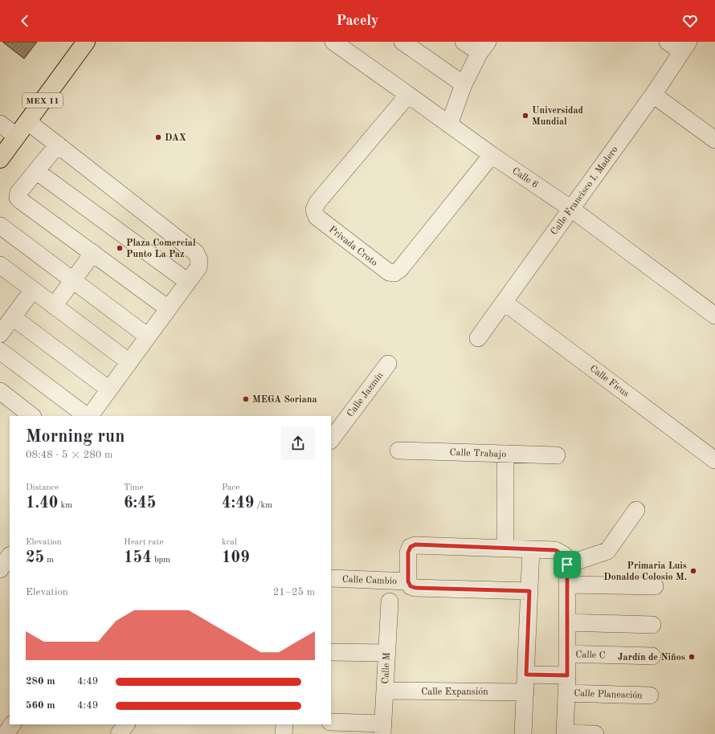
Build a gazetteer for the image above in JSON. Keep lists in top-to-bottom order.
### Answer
{
  "streets": {
    "main road": ["MEX 11"],
    "street": [
      "Calle 6",
      "Calle Francisco I. Madero",
      "Privada Croto",
      "Calle Ficus",
      "Calle Jazmín",
      "Calle Trabajo",
      "Calle Cambio",
      "Calle C",
      "Calle M",
      "Calle Expansión",
      "Calle Planeación"
    ]
  },
  "crossings": [
    ["Calle 6", "Calle Francisco I. Madero"],
    ["Calle 6", "Privada Croto"],
    ["Calle Francisco I. Madero", "Calle Ficus"],
    ["Calle M", "Calle Expansión"]
  ],
  "places": [
    "Universidad Mundial",
    "DAX",
    "Plaza Comercial Punto La Paz",
    "MEGA Soriana",
    "Primaria Luis Donaldo Colosio M.",
    "Jardín de Niños"
  ],
  "page": {
    "header": "Pacely",
    "heading": ["Morning run", "08:48 · 5 × 280 m"],
    "stats": [
      ["Distance", "1.40 km"],
      ["Time", "6:45"],
      ["Pace", "4:49 /km"],
      ["Elevation", "25 m"],
      ["Heart rate", "154 bpm"],
      ["kcal", "109"]
    ],
    "chart": ["Elevation", "21–25 m"],
    "list": [
      {
        "name": "280 m",
        "note": "4:49"
      },
      {
        "name": "560 m",
        "note": "4:49"
      }
    ]
  }
}
